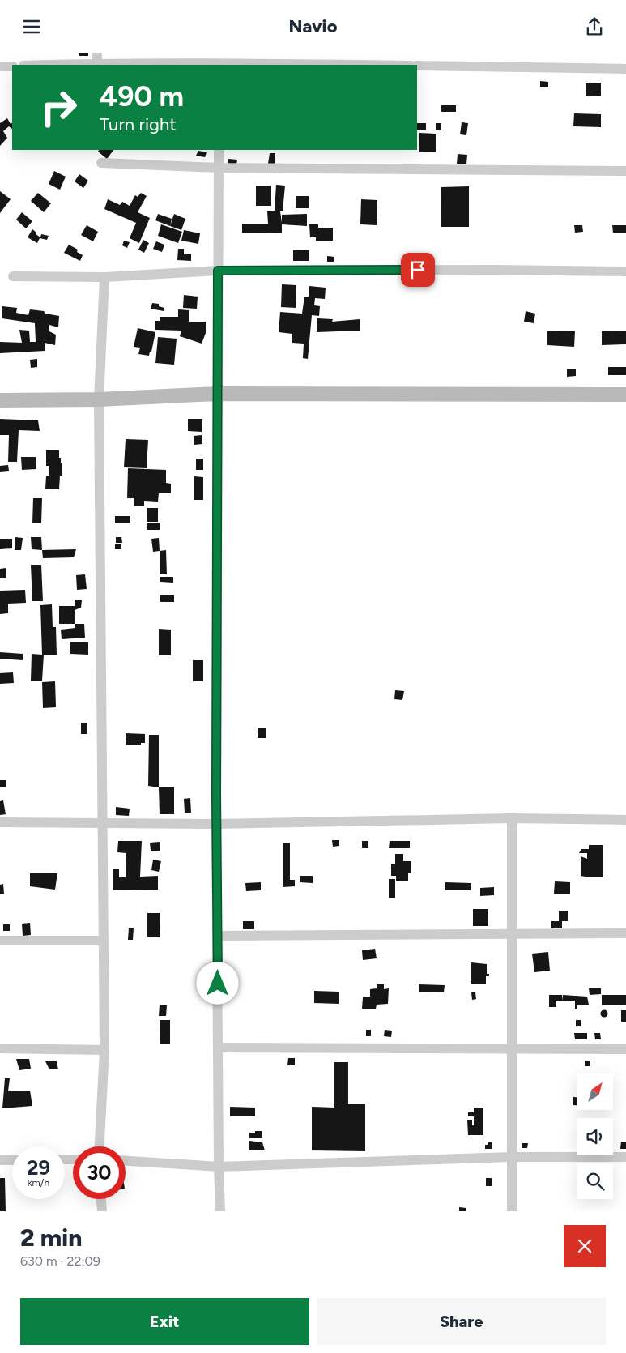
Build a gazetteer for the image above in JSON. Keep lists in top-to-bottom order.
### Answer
{
  "north": "top right",
  "page": {
    "header": "Navio",
    "turn": ["490 m", "Turn right"],
    "speed": "29 km/h",
    "limit": "30",
    "heading": ["2 min", "630 m · 22:09"],
    "buttons": ["Exit", "Share"]
  }
}
